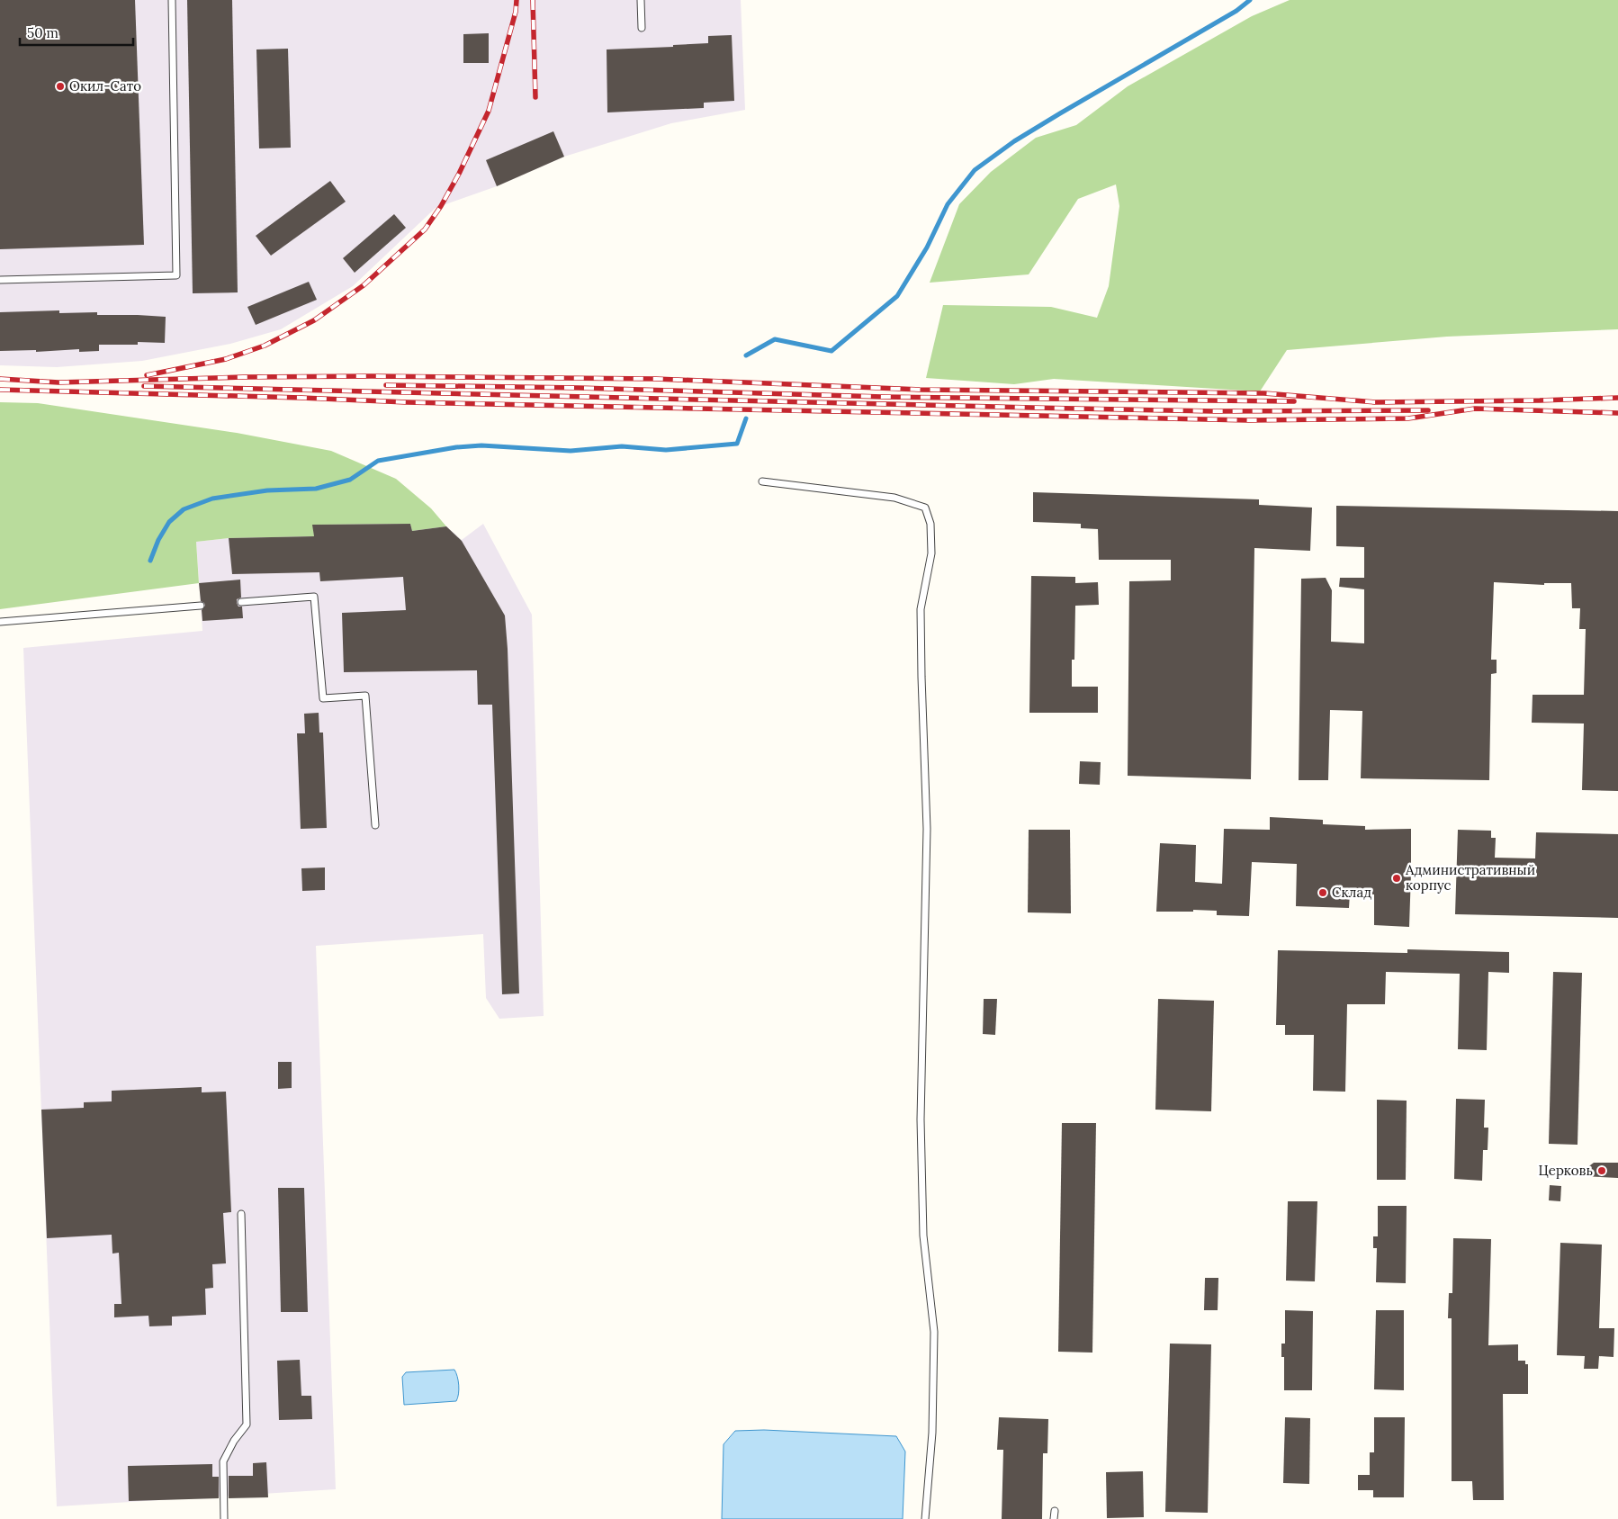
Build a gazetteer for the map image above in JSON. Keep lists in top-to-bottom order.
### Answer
{
  "places": [
    "Окил-Сато",
    "Административный корпус",
    "Склад",
    "Церковь"
  ],
  "scale_bar": "50 m"
}
